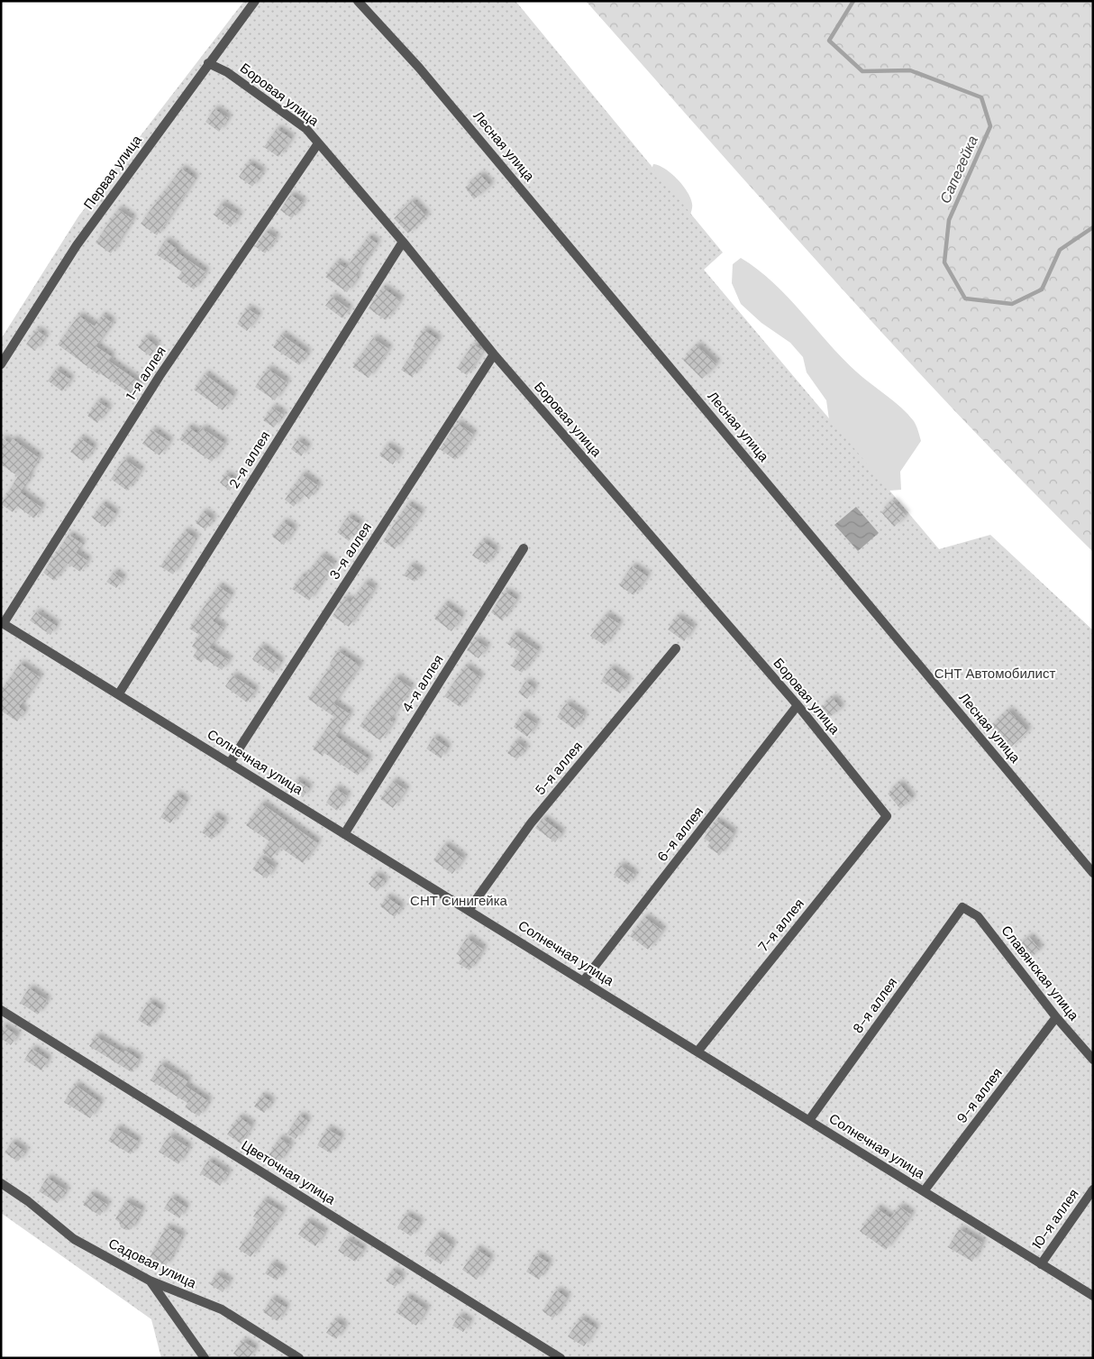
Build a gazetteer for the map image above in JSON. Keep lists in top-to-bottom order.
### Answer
{
  "streets": {
    "street": [
      "Боровая улица",
      "Лесная улица",
      "Первая улица",
      "1-я аллея",
      "2-я аллея",
      "3-я аллея",
      "4-я аллея",
      "Солнечная улица",
      "5-я аллея",
      "6-я аллея",
      "7-я аллея",
      "Славянская улица",
      "8-я аллея",
      "9-я аллея",
      "Цветочная улица",
      "10-я аллея",
      "Садовая улица"
    ]
  },
  "crossings": [
    ["Боровая улица", "Первая улица"],
    ["Боровая улица", "1-я аллея"],
    ["Боровая улица", "2-я аллея"],
    ["Боровая улица", "3-я аллея"],
    ["Боровая улица", "6-я аллея"],
    ["Боровая улица", "7-я аллея"],
    ["1-я аллея", "Солнечная улица"],
    ["2-я аллея", "Солнечная улица"],
    ["3-я аллея", "Солнечная улица"],
    ["4-я аллея", "Солнечная улица"],
    ["Солнечная улица", "5-я аллея"],
    ["Солнечная улица", "6-я аллея"],
    ["Солнечная улица", "7-я аллея"],
    ["Солнечная улица", "8-я аллея"],
    ["Солнечная улица", "9-я аллея"],
    ["Солнечная улица", "10-я аллея"],
    ["Славянская улица", "8-я аллея"],
    ["Славянская улица", "9-я аллея"]
  ],
  "water": ["Сапегейка"],
  "parks": ["СНТ Автомобилист", "СНТ Синигейка"]
}
